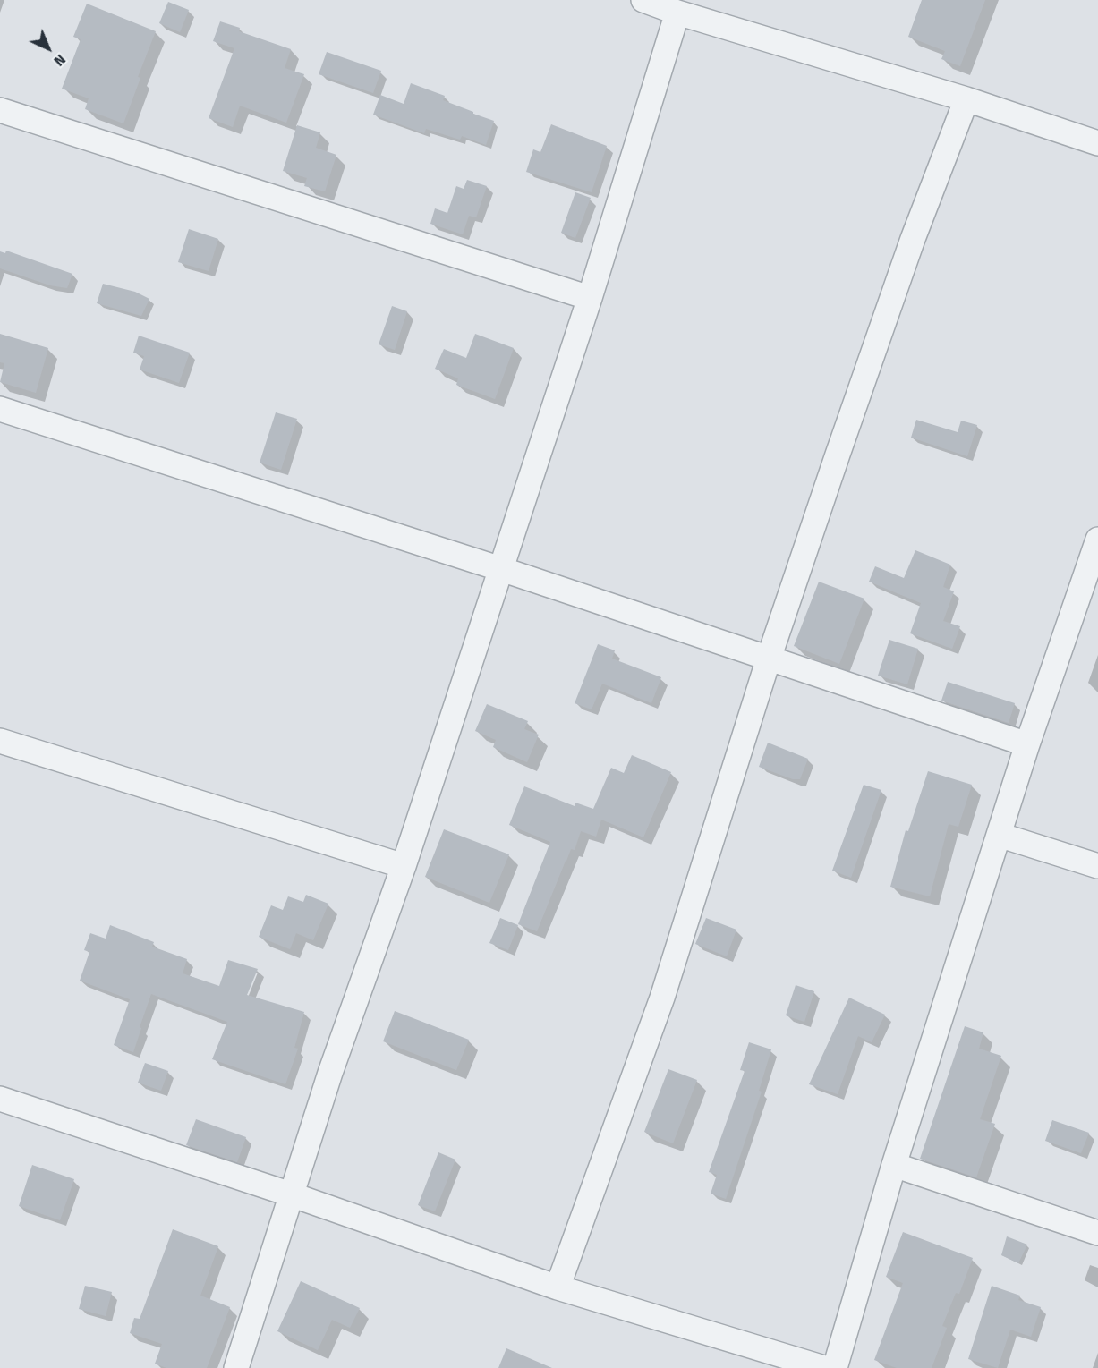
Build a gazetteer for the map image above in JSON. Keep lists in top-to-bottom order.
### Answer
{
  "north": "bottom right"
}
